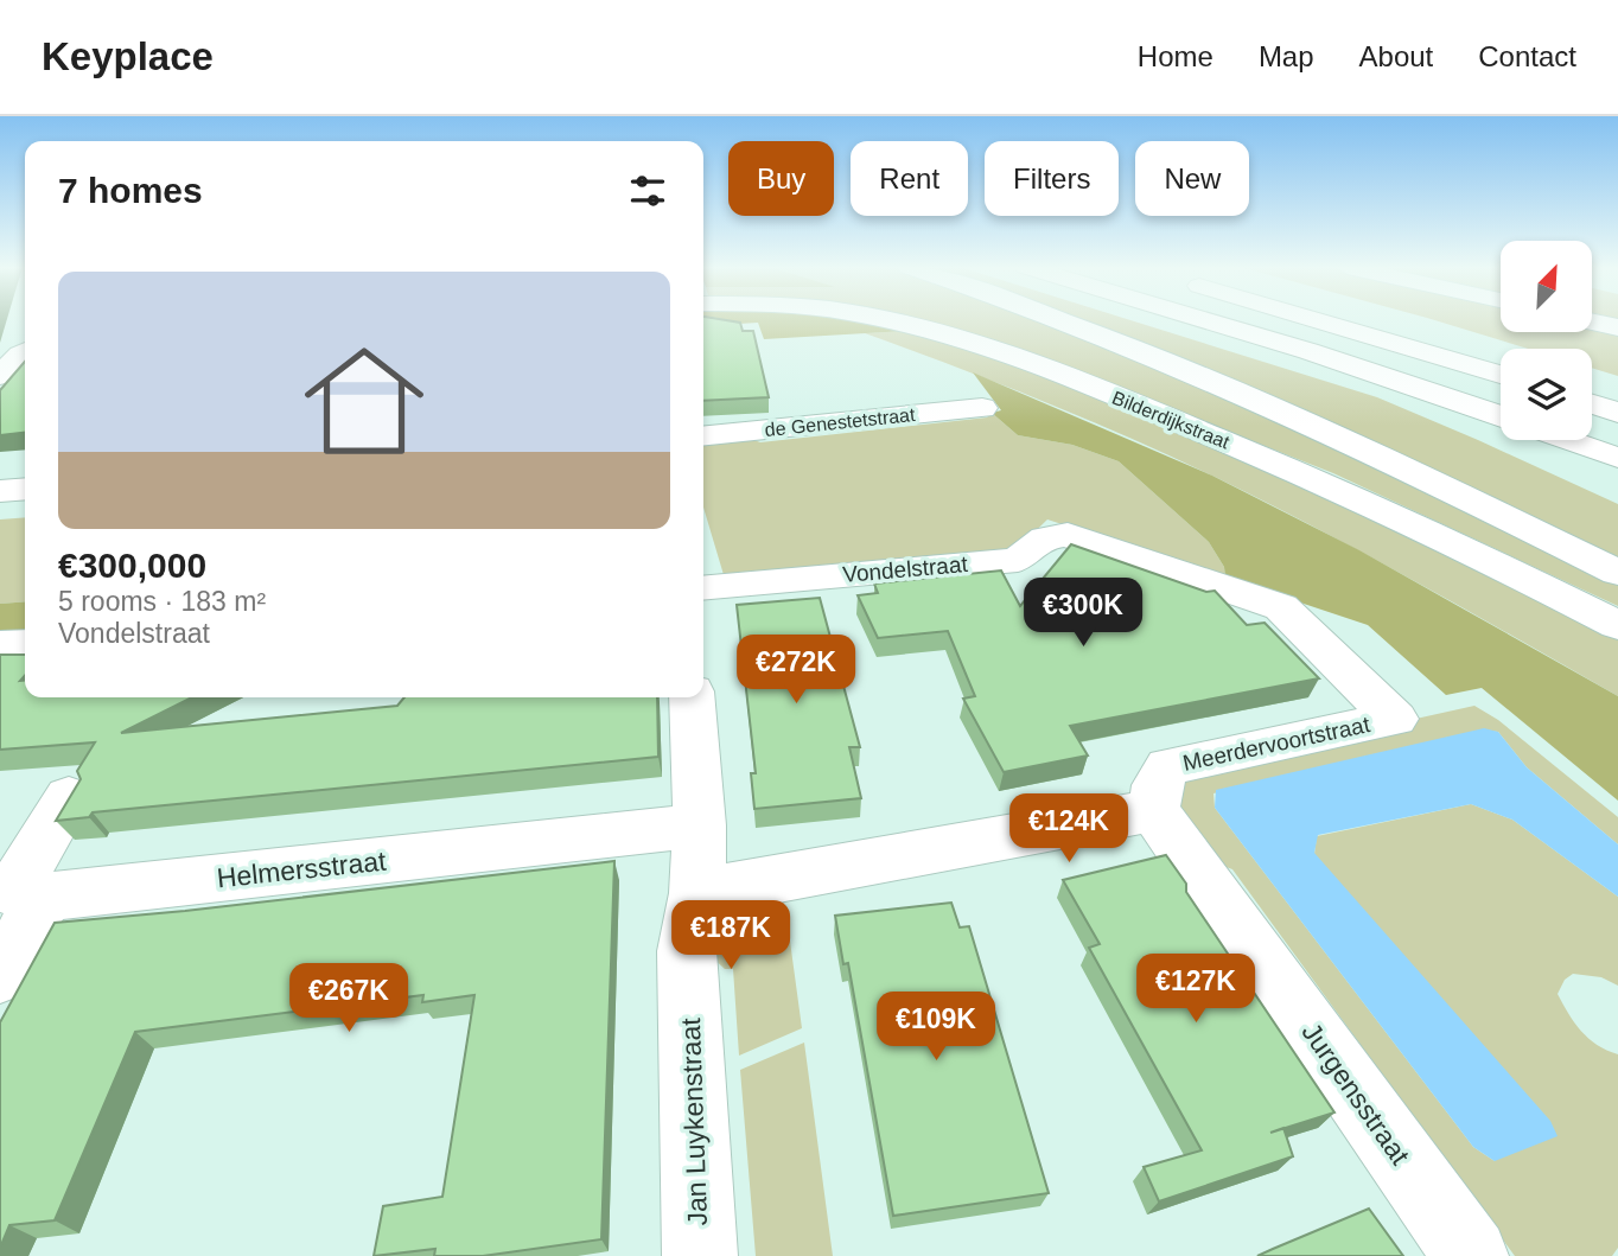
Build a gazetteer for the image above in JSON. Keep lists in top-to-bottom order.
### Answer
{
  "streets": {
    "main road": [
      "Bilderdijkstraat",
      "de Genestetstraat",
      "Vondelstraat",
      "Meerdervoortstraat",
      "Helmersstraat",
      "Jurgensstraat",
      "Jan Luykenstraat"
    ]
  },
  "crossings": [
    ["Vondelstraat", "Meerdervoortstraat"],
    ["Meerdervoortstraat", "Jurgensstraat"],
    ["Helmersstraat", "Jan Luykenstraat"]
  ],
  "north": "top right",
  "page": {
    "header": "Keyplace",
    "nav": [
      "Home",
      "Map",
      "About",
      "Contact"
    ],
    "chip": [
      "Buy",
      "Rent",
      "Filters",
      "New"
    ],
    "heading": "7 homes",
    "list": [
      {
        "name": "€300,000",
        "note": "5 rooms · 183 m² · Vondelstraat"
      }
    ],
    "price": [
      "€300K",
      "€272K",
      "€124K",
      "€187K",
      "€127K",
      "€267K",
      "€109K"
    ]
  }
}
